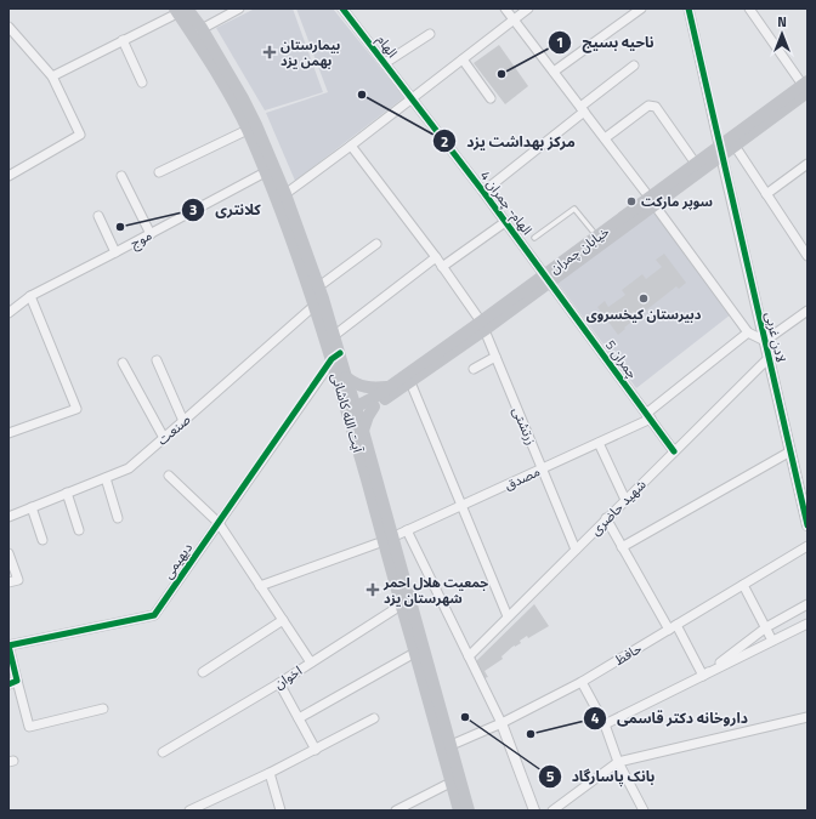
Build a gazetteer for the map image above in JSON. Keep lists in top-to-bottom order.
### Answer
{
  "streets": {
    "main road": ["خیابان چمران", "آیت الله کاشانی"],
    "street": [
      "الهام",
      "الهام- چمران 4",
      "موج",
      "لادن غربی",
      "چمران 5",
      "زرتشتی",
      "صنعت",
      "مصدق",
      "شهید حاضری",
      "دیهیمی",
      "حافظ",
      "اخوان"
    ]
  },
  "crossings": [
    ["الهام", "الهام- چمران 4"],
    ["الهام- چمران 4", "خیابان چمران"],
    ["الهام- چمران 4", "چمران 5"],
    ["موج", "آیت الله کاشانی"],
    ["خیابان چمران", "لادن غربی"],
    ["خیابان چمران", "چمران 5"],
    ["خیابان چمران", "آیت الله کاشانی"],
    ["خیابان چمران", "زرتشتی"],
    ["لادن غربی", "شهید حاضری"],
    ["چمران 5", "مصدق"],
    ["چمران 5", "شهید حاضری"],
    ["آیت الله کاشانی", "صنعت"],
    ["آیت الله کاشانی", "مصدق"],
    ["آیت الله کاشانی", "دیهیمی"],
    ["آیت الله کاشانی", "حافظ"],
    ["آیت الله کاشانی", "اخوان"],
    ["زرتشتی", "مصدق"],
    ["زرتشتی", "شهید حاضری"]
  ],
  "places": {
    "health": ["بیمارستان بهمن یزد", "جمعیت هلال احمر شهرستان یزد"],
    "other": [
      "ناحیه بسیج",
      "مرکز بهداشت یزد",
      "سوپر مارکت",
      "کلانتری",
      "دبیرستان کیخسروی",
      "بانک پاسارگاد",
      "داروخانه دکتر قاسمی"
    ]
  },
  "north": "top"
}
